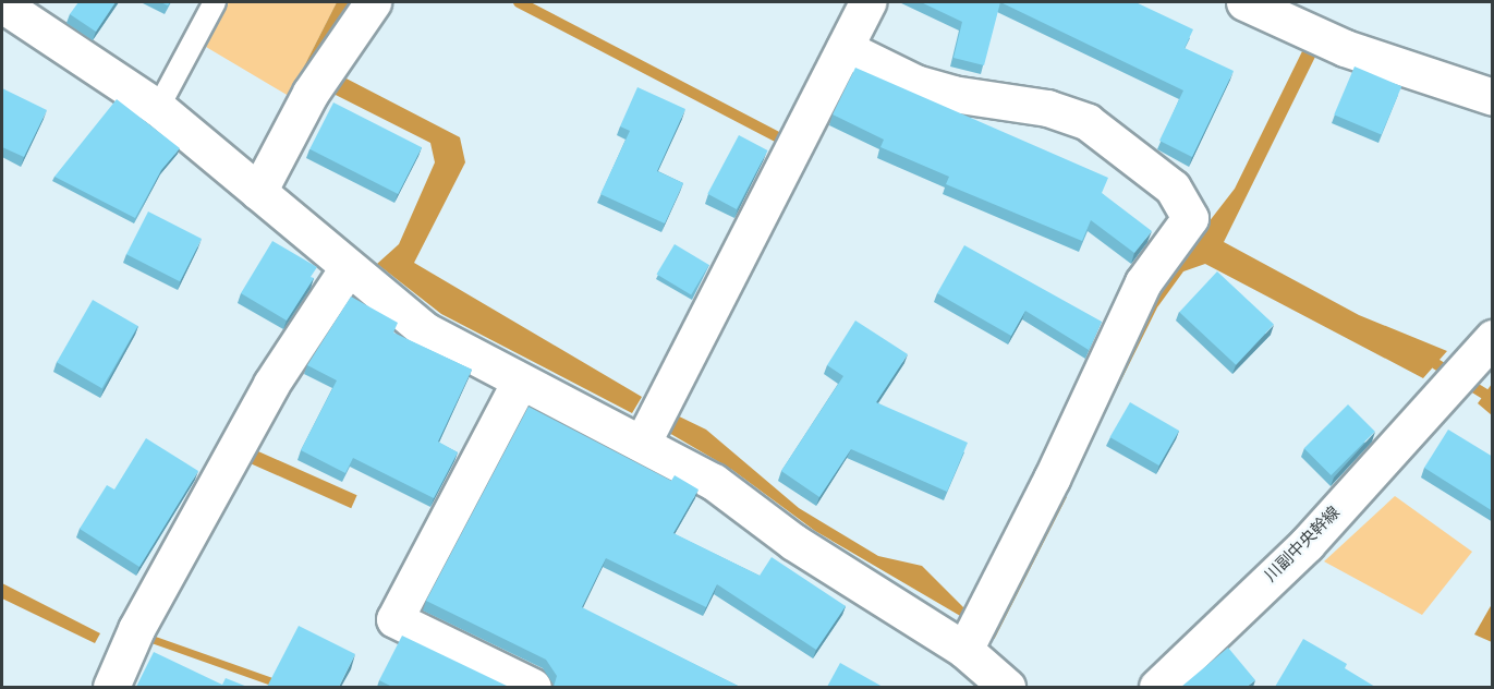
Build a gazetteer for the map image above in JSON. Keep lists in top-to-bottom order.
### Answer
{
  "streets": {
    "street": ["川副中央幹線"]
  }
}
